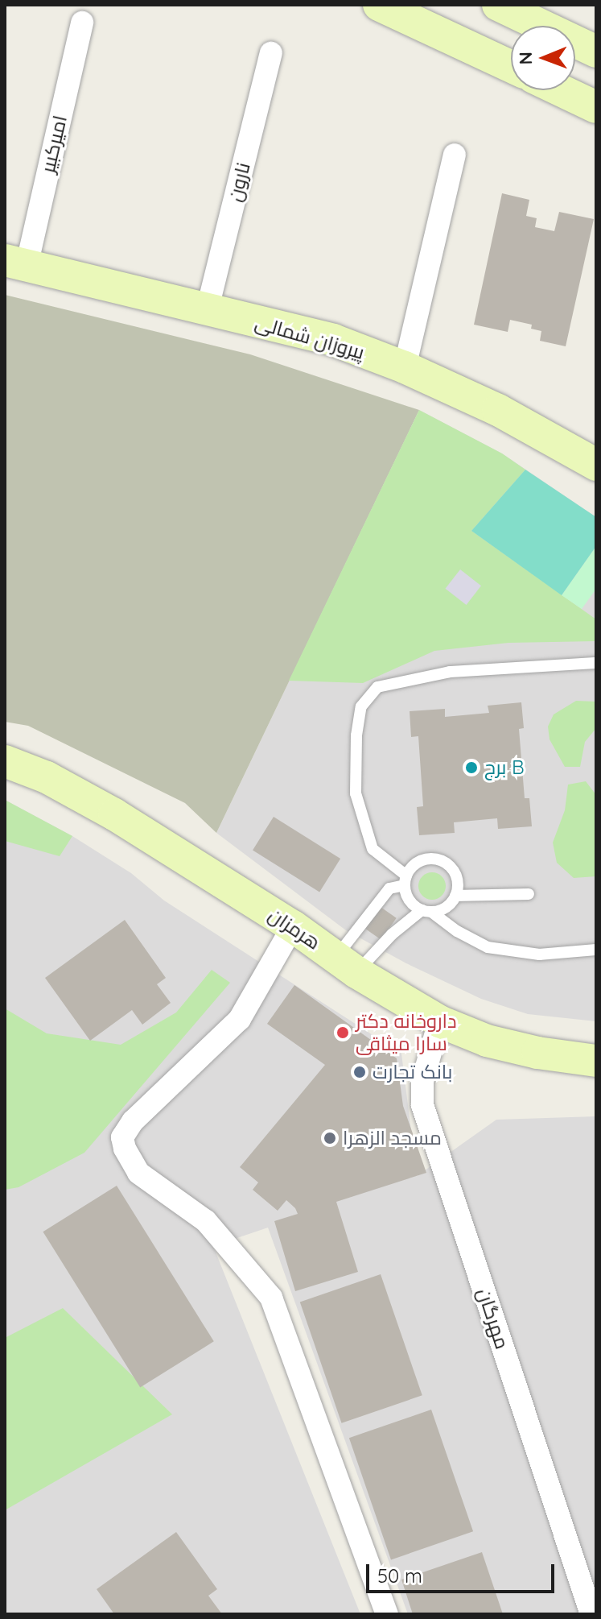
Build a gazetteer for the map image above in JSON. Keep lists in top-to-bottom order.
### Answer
{
  "streets": {
    "street": [
      "امیرکبیر",
      "نارون",
      "پیروزان شمالی",
      "هرمزان",
      "مهرگان"
    ]
  },
  "crossings": [
    ["امیرکبیر", "پیروزان شمالی"],
    ["نارون", "پیروزان شمالی"],
    ["هرمزان", "مهرگان"]
  ],
  "places": [
    "برج B",
    "داروخانه دکتر سارا میثاقی",
    "بانک تجارت",
    "مسجد الزهرا"
  ],
  "scale_bar": "50 m",
  "north": "left"
}
